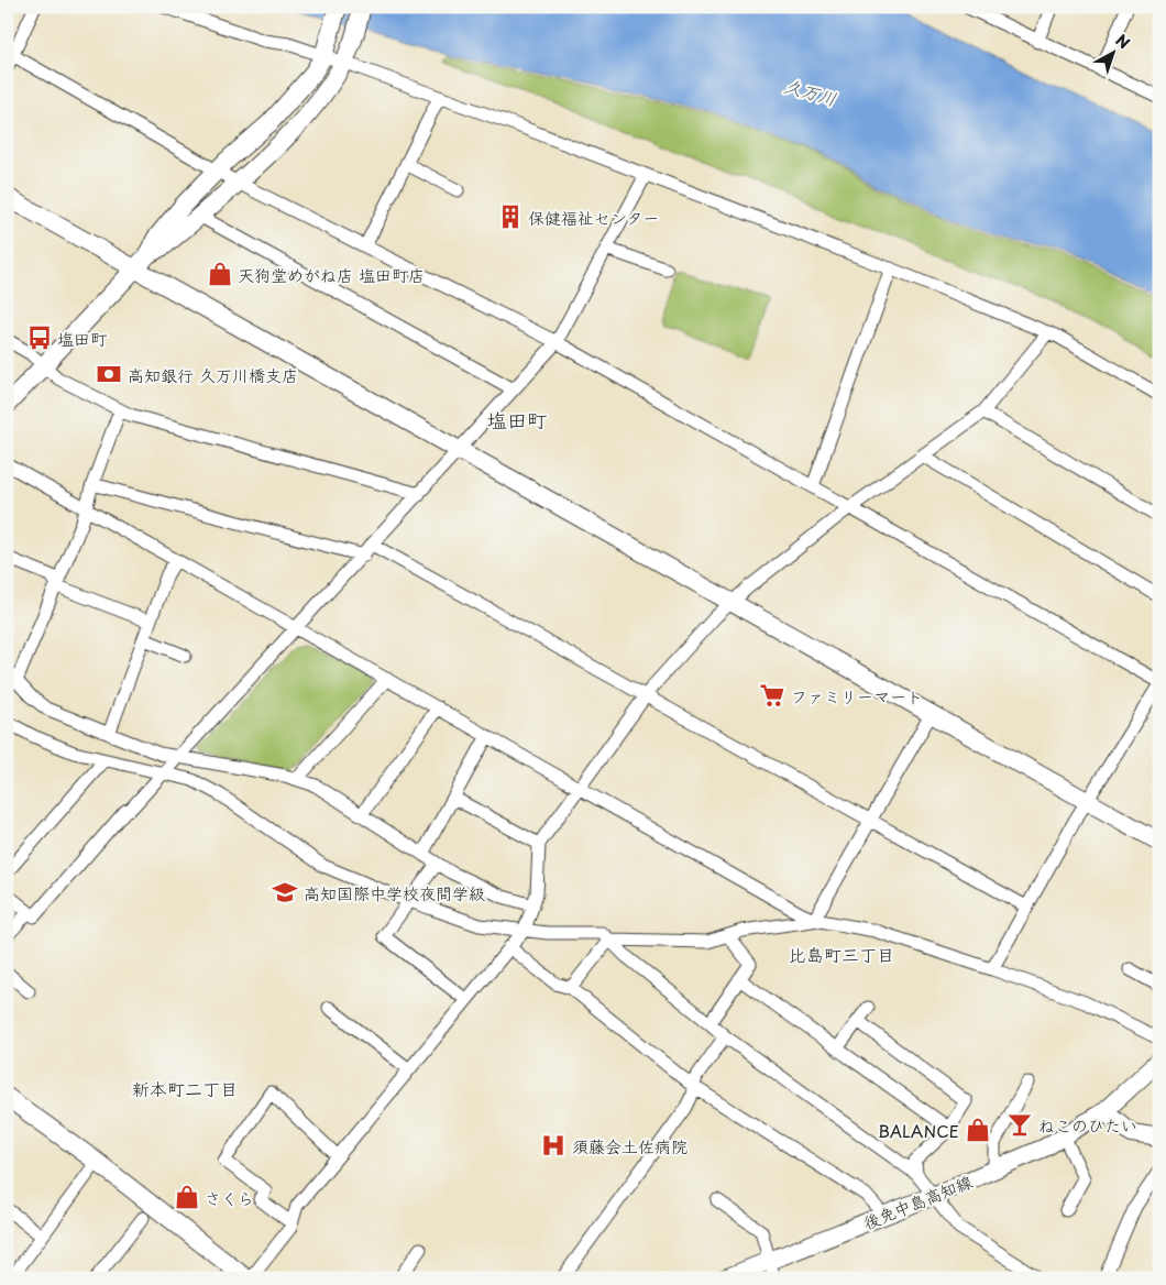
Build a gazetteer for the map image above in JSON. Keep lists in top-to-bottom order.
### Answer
{
  "streets": {
    "street": ["後免中島高知線"]
  },
  "districts": ["塩田町", "比島町三丁目", "新本町二丁目"],
  "water": ["久万川"],
  "places": {
    "building": ["保健福祉センター"],
    "shop": ["天狗堂めがね店 塩田町店", "BALANCE", "さくら"],
    "bus stop": ["塩田町"],
    "bank": ["高知銀行 久万川橋支店"],
    "supermarket": ["ファミリーマート"],
    "school or university": ["高知国際中学校夜間学級"],
    "bar": ["ねこのひたい"],
    "hospital": ["須藤会土佐病院"]
  },
  "north": "top right"
}
